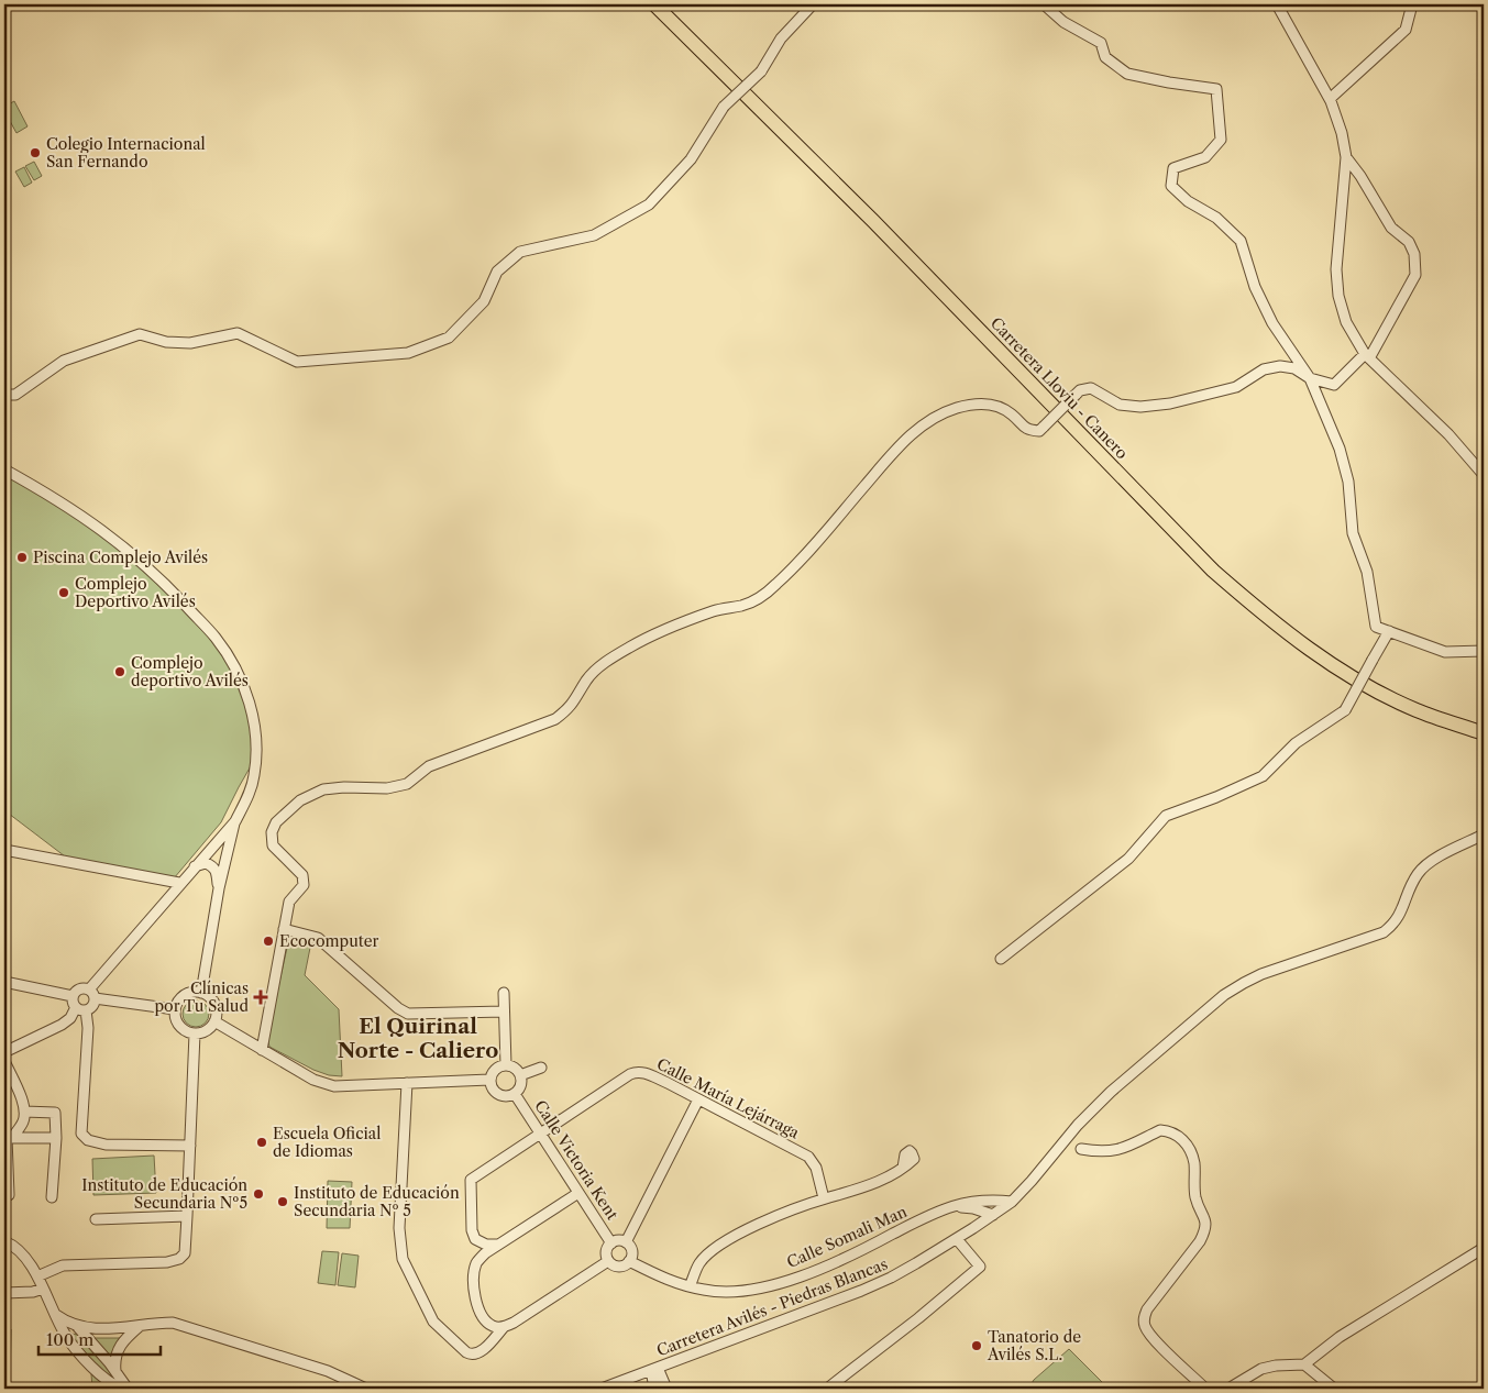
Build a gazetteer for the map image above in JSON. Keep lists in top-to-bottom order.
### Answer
{
  "streets": {
    "highway": ["Carretera Lloviu - Canero"],
    "street": [
      "Calle María Lejárraga",
      "Calle Victoria Kent",
      "Calle Somali Man",
      "Carretera Avilés - Piedras Blancas"
    ]
  },
  "crossings": [
    ["Calle María Lejárraga", "Calle Victoria Kent"],
    ["Calle Victoria Kent", "Calle Somali Man"],
    ["Calle Somali Man", "Carretera Avilés - Piedras Blancas"]
  ],
  "districts": ["El Quirinal Norte - Caliero"],
  "places": {
    "other": [
      "Colegio Internacional San Fernando",
      "Piscina Complejo Avilés",
      "Complejo Deportivo Avilés",
      "Complejo deportivo Avilés",
      "Ecocomputer",
      "Escuela Oficial de Idiomas",
      "Instituto de Educación Secundaria Nº5",
      "Instituto de Educación Secundaria Nº 5",
      "Tanatorio de Avilés S.L."
    ],
    "health": ["Clínicas por Tu Salud"]
  },
  "scale_bar": "100 m"
}
